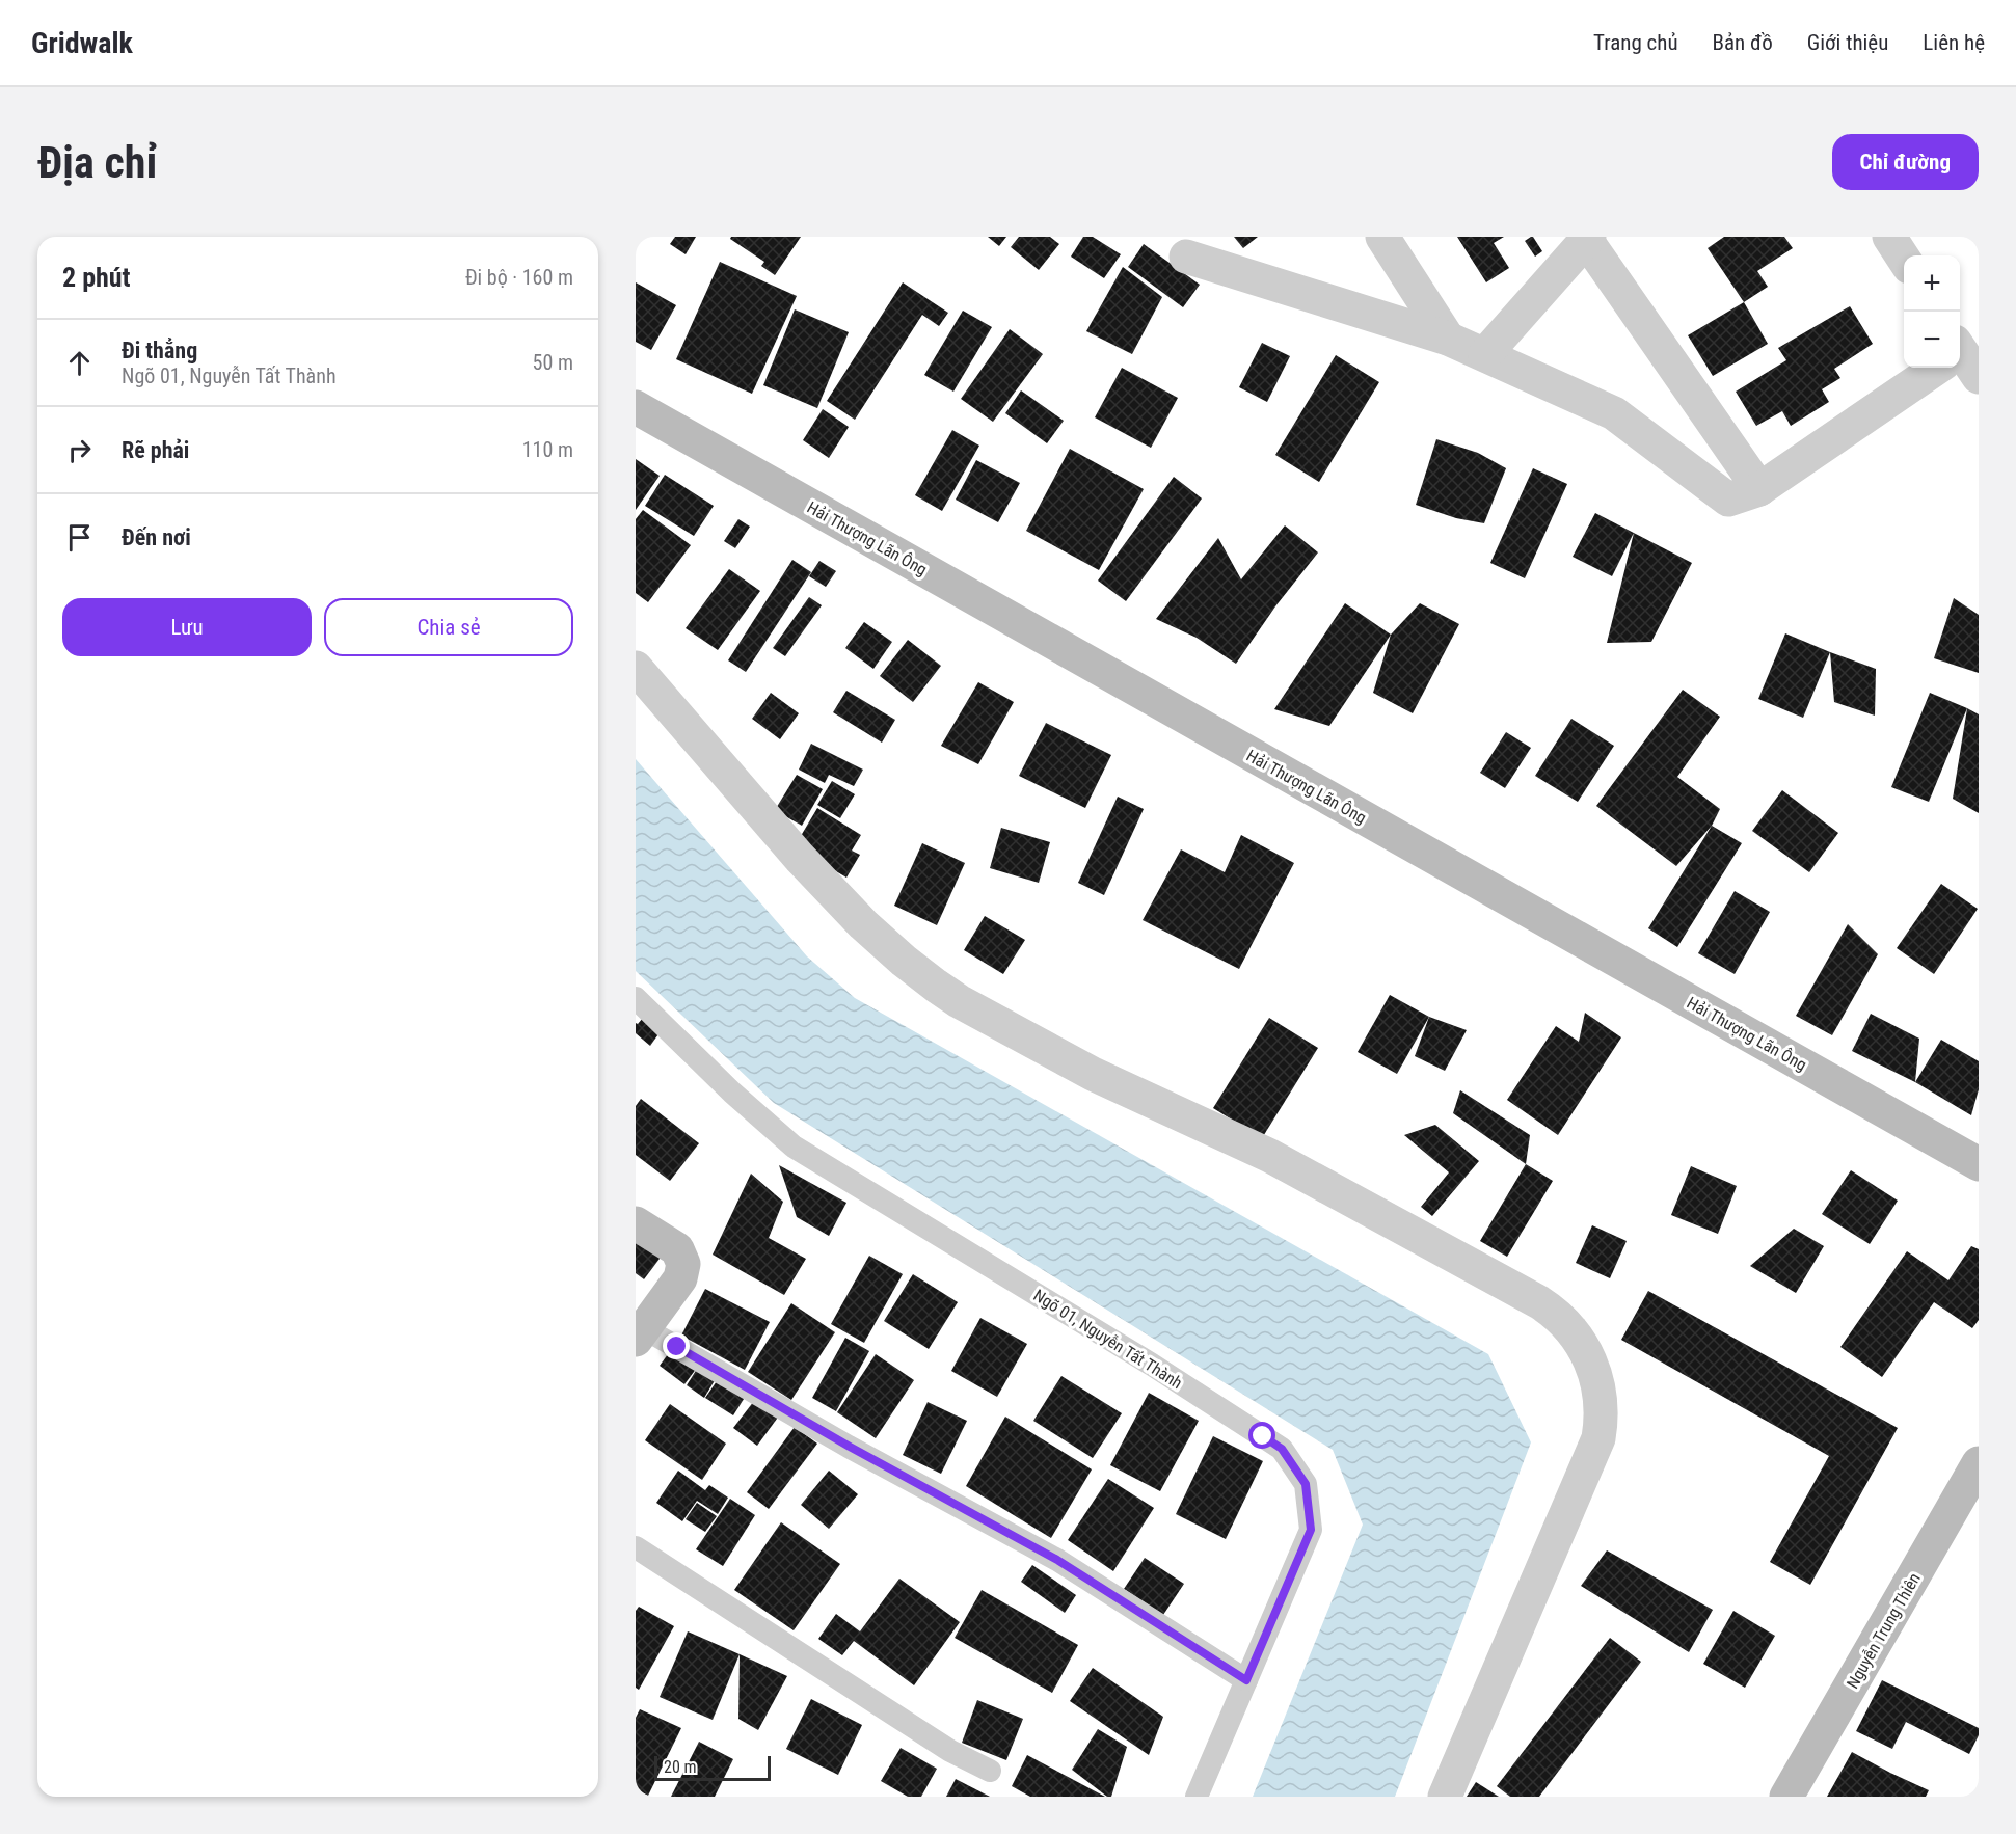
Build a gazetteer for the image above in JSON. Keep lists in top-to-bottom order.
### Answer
{
  "streets": {
    "street": ["Hải Thượng Lãn Ông", "Nguyễn Trung Thiên"],
    "lane": ["Ngõ 01, Nguyễn Tất Thành"]
  },
  "scale_bar": "20 m",
  "page": {
    "header": "Gridwalk",
    "nav": [
      "Trang chủ",
      "Bản đồ",
      "Giới thiệu",
      "Liên hệ"
    ],
    "buttons": [
      "Chỉ đường",
      ["Lưu", "Chia sẻ"]
    ],
    "title": "Địa chỉ",
    "heading": ["2 phút", "Đi bộ · 160 m"],
    "map_buttons": ["+", "−"],
    "list": [
      ["Đi thẳng", "Ngõ 01, Nguyễn Tất Thành", "50 m"],
      ["Rẽ phải", "110 m"],
      "Đến nơi"
    ],
    "scale": "20 m"
  }
}
